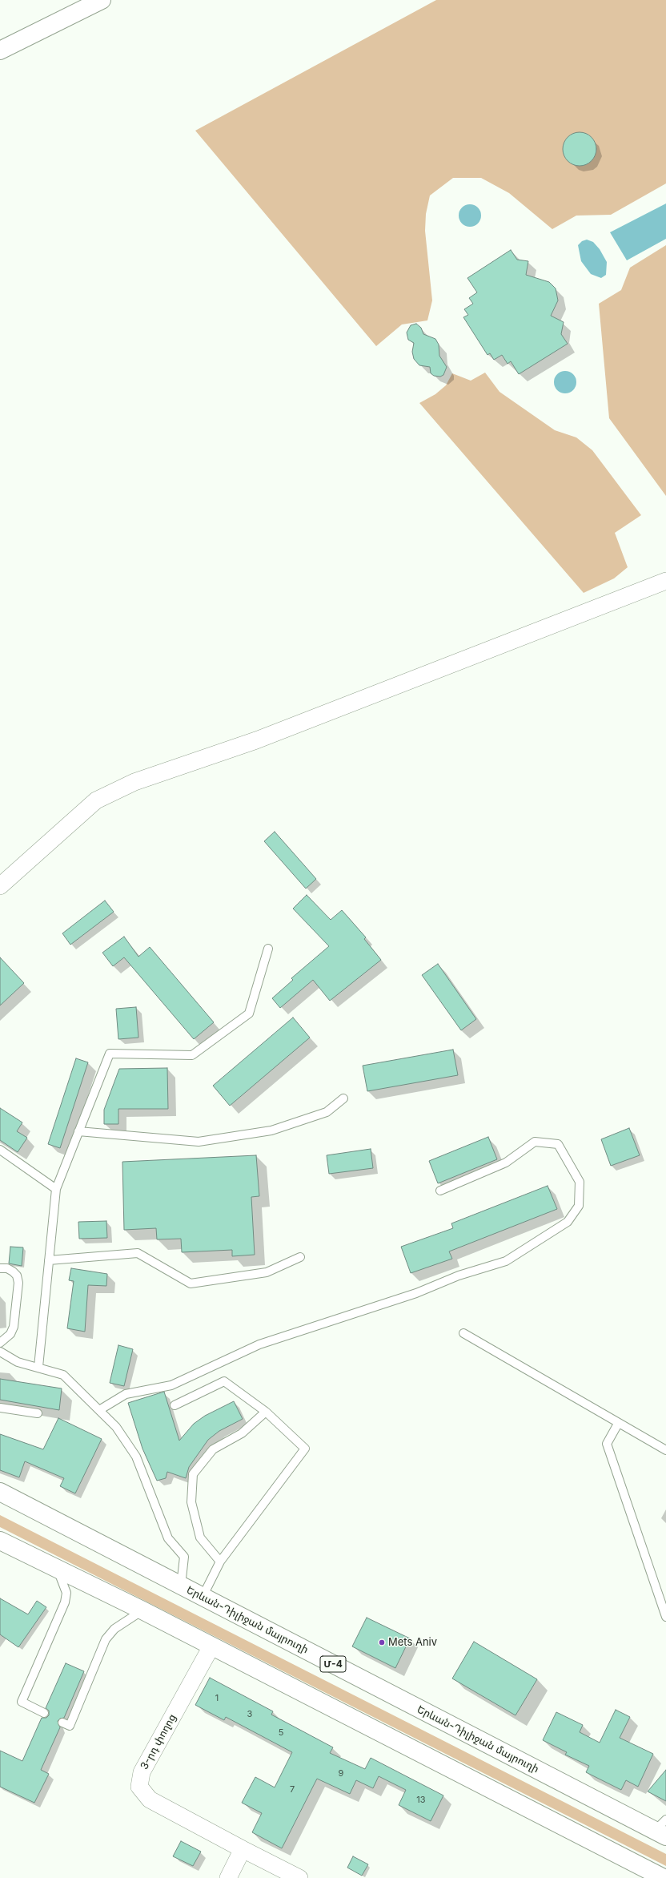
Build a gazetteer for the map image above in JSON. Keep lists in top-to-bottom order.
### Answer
{
  "streets": {
    "main road": ["Երևան-Դիլիջան մայրուղի", "Մ-4"],
    "street": ["3-րդ փողոց"]
  },
  "places": ["Mets Aniv"],
  "house_numbers": [
    "1",
    "3",
    "5",
    "9",
    "7",
    "13"
  ]
}
